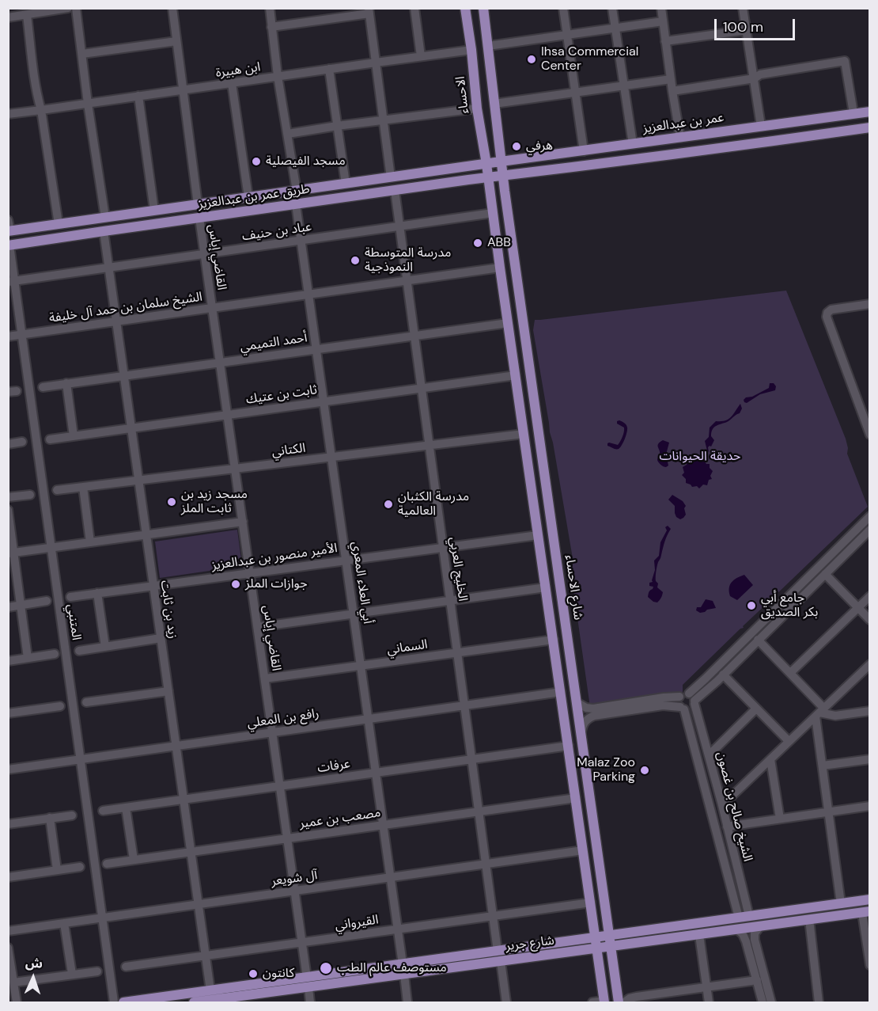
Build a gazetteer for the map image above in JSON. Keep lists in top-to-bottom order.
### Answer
{
  "streets": {
    "main road": [
      "الاحساء",
      "عمر بن عبدالعزيز",
      "طريق عمر بن عبدالعزيز",
      "شارع الاحساء",
      "شارع جرير"
    ],
    "street": [
      "ابن هبيرة",
      "عباد بن حنيف",
      "القاضي إياس",
      "الشيخ سلمان بن حمد آل خليفة",
      "أحمد التميمي",
      "ثابت بن عتيك",
      "الكتاني",
      "الأمير منصور بن عبدالعزيز",
      "الخليج العربي",
      "أبي العلاء المعري",
      "زيد بن ثابت",
      "المتنبي",
      "السماني",
      "رافع بن المعلي",
      "عرفات",
      "الشيخ صالح بن غصون",
      "مصعب بن عمير",
      "آل شويعر",
      "القيرواني"
    ]
  },
  "crossings": [
    ["ابن هبيرة", "الاحساء"],
    ["الاحساء", "طريق عمر بن عبدالعزيز"],
    ["الاحساء", "شارع الاحساء"],
    ["عمر بن عبدالعزيز", "طريق عمر بن عبدالعزيز"],
    ["عمر بن عبدالعزيز", "شارع الاحساء"],
    ["طريق عمر بن عبدالعزيز", "القاضي إياس"],
    ["طريق عمر بن عبدالعزيز", "الخليج العربي"],
    ["طريق عمر بن عبدالعزيز", "أبي العلاء المعري"],
    ["طريق عمر بن عبدالعزيز", "شارع الاحساء"],
    ["طريق عمر بن عبدالعزيز", "زيد بن ثابت"],
    ["طريق عمر بن عبدالعزيز", "المتنبي"],
    ["عباد بن حنيف", "القاضي إياس"],
    ["عباد بن حنيف", "الخليج العربي"],
    ["عباد بن حنيف", "أبي العلاء المعري"],
    ["عباد بن حنيف", "شارع الاحساء"],
    ["عباد بن حنيف", "زيد بن ثابت"],
    ["عباد بن حنيف", "المتنبي"],
    ["القاضي إياس", "الشيخ سلمان بن حمد آل خليفة"],
    ["القاضي إياس", "أحمد التميمي"],
    ["القاضي إياس", "ثابت بن عتيك"],
    ["القاضي إياس", "الكتاني"],
    ["القاضي إياس", "الأمير منصور بن عبدالعزيز"],
    ["القاضي إياس", "السماني"],
    ["القاضي إياس", "رافع بن المعلي"],
    ["القاضي إياس", "عرفات"],
    ["القاضي إياس", "مصعب بن عمير"],
    ["القاضي إياس", "آل شويعر"],
    ["القاضي إياس", "القيرواني"],
    ["القاضي إياس", "شارع جرير"],
    ["الشيخ سلمان بن حمد آل خليفة", "الخليج العربي"],
    ["الشيخ سلمان بن حمد آل خليفة", "أبي العلاء المعري"],
    ["الشيخ سلمان بن حمد آل خليفة", "شارع الاحساء"],
    ["الشيخ سلمان بن حمد آل خليفة", "زيد بن ثابت"],
    ["الشيخ سلمان بن حمد آل خليفة", "المتنبي"],
    ["أحمد التميمي", "الخليج العربي"],
    ["أحمد التميمي", "أبي العلاء المعري"],
    ["أحمد التميمي", "شارع الاحساء"],
    ["أحمد التميمي", "زيد بن ثابت"],
    ["ثابت بن عتيك", "الخليج العربي"],
    ["ثابت بن عتيك", "أبي العلاء المعري"],
    ["ثابت بن عتيك", "شارع الاحساء"],
    ["ثابت بن عتيك", "زيد بن ثابت"],
    ["الكتاني", "الخليج العربي"],
    ["الكتاني", "أبي العلاء المعري"],
    ["الكتاني", "شارع الاحساء"],
    ["الكتاني", "زيد بن ثابت"],
    ["الأمير منصور بن عبدالعزيز", "الخليج العربي"],
    ["الأمير منصور بن عبدالعزيز", "أبي العلاء المعري"],
    ["الأمير منصور بن عبدالعزيز", "شارع الاحساء"],
    ["الأمير منصور بن عبدالعزيز", "زيد بن ثابت"],
    ["الخليج العربي", "السماني"],
    ["الخليج العربي", "رافع بن المعلي"],
    ["الخليج العربي", "عرفات"],
    ["الخليج العربي", "مصعب بن عمير"],
    ["الخليج العربي", "آل شويعر"],
    ["الخليج العربي", "القيرواني"],
    ["الخليج العربي", "شارع جرير"],
    ["أبي العلاء المعري", "السماني"],
    ["أبي العلاء المعري", "رافع بن المعلي"],
    ["أبي العلاء المعري", "عرفات"],
    ["أبي العلاء المعري", "مصعب بن عمير"],
    ["أبي العلاء المعري", "آل شويعر"],
    ["أبي العلاء المعري", "القيرواني"],
    ["أبي العلاء المعري", "شارع جرير"],
    ["شارع الاحساء", "السماني"],
    ["شارع الاحساء", "رافع بن المعلي"],
    ["شارع الاحساء", "عرفات"],
    ["شارع الاحساء", "مصعب بن عمير"],
    ["شارع الاحساء", "آل شويعر"],
    ["شارع الاحساء", "القيرواني"],
    ["شارع الاحساء", "شارع جرير"],
    ["زيد بن ثابت", "رافع بن المعلي"],
    ["زيد بن ثابت", "عرفات"],
    ["زيد بن ثابت", "مصعب بن عمير"],
    ["زيد بن ثابت", "آل شويعر"],
    ["زيد بن ثابت", "القيرواني"],
    ["زيد بن ثابت", "شارع جرير"],
    ["المتنبي", "رافع بن المعلي"],
    ["المتنبي", "آل شويعر"],
    ["الشيخ صالح بن غصون", "شارع جرير"]
  ],
  "parks": ["حديقة الحيوانات"],
  "places": [
    "Ihsa Commercial Center",
    "هرفي",
    "مسجد الفيصلية",
    "ABB",
    "مدرسة المتوسطة النموذجية",
    "مسجد زيد بن ثابت الملز",
    "مدرسة الكثبان العالمية",
    "جوازات الملز",
    "جامع أبي بكر الصديق",
    "Malaz Zoo Parking",
    "مستوصف عالم الطب",
    "كانتون"
  ],
  "scale_bar": "100 m",
  "north": "top"
}
